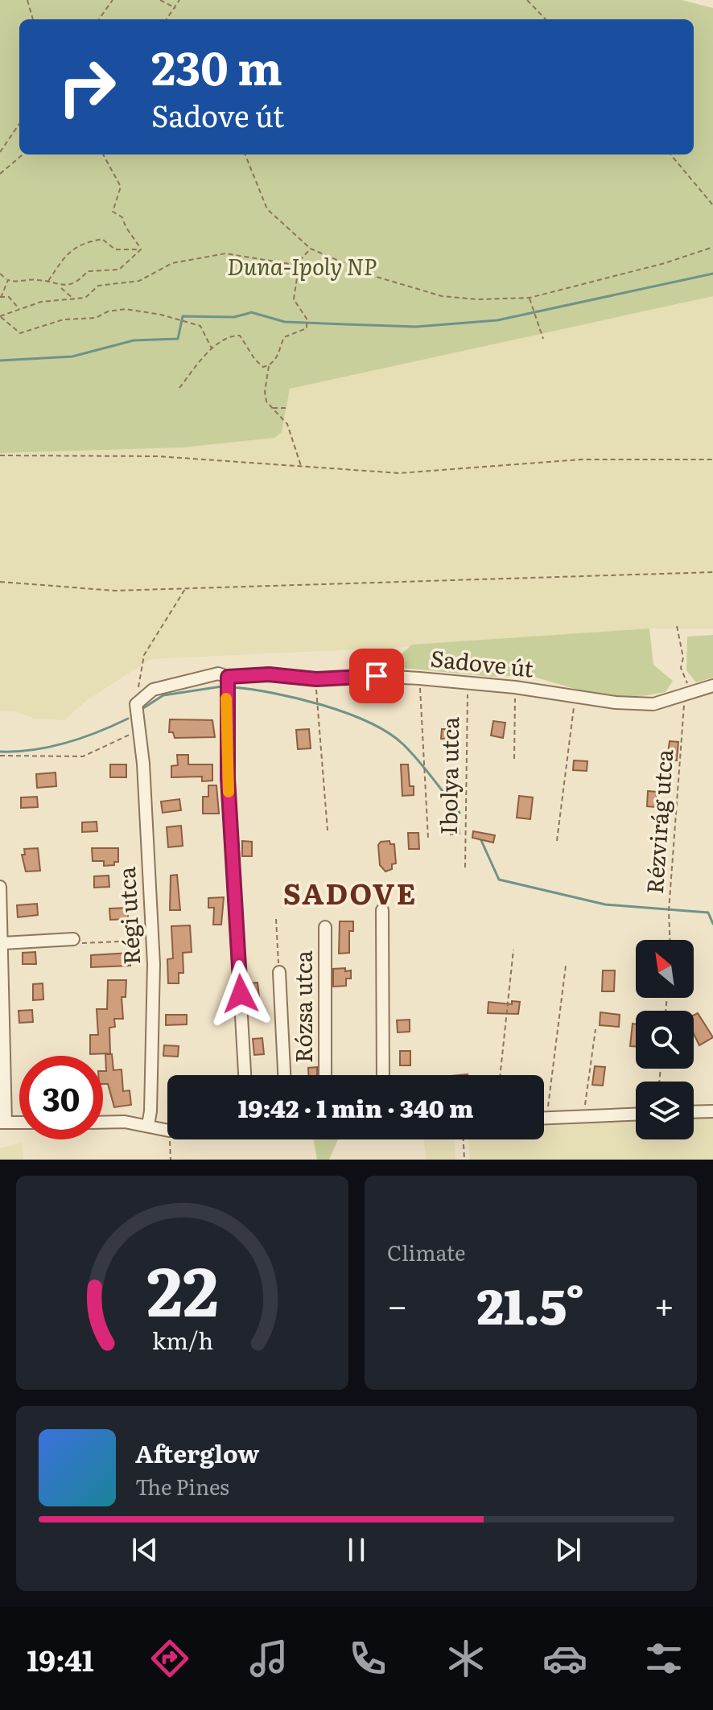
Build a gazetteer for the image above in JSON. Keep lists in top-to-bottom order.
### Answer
{
  "streets": {
    "street": ["Sadove út", "Régi utca", "Rózsa utca"],
    "path": ["Ibolya utca", "Rézvirág utca"]
  },
  "crossings": [
    ["Sadove út", "Ibolya utca"],
    ["Sadove út", "Rézvirág utca"],
    ["Sadove út", "Régi utca"]
  ],
  "districts": ["SADOVE"],
  "parks": ["Duna-Ipoly NP"],
  "north": "top left",
  "page": {
    "turn": ["230 m", "Sadove út"],
    "limit": "30",
    "trip": "19:42 · 1 min · 340 m",
    "tile": "Climate",
    "heat": ["−", "21.5°", "+"],
    "song": ["Afterglow", "The Pines"],
    "tabs": "19:41",
    "gauge": ["22", "km/h"]
  }
}
